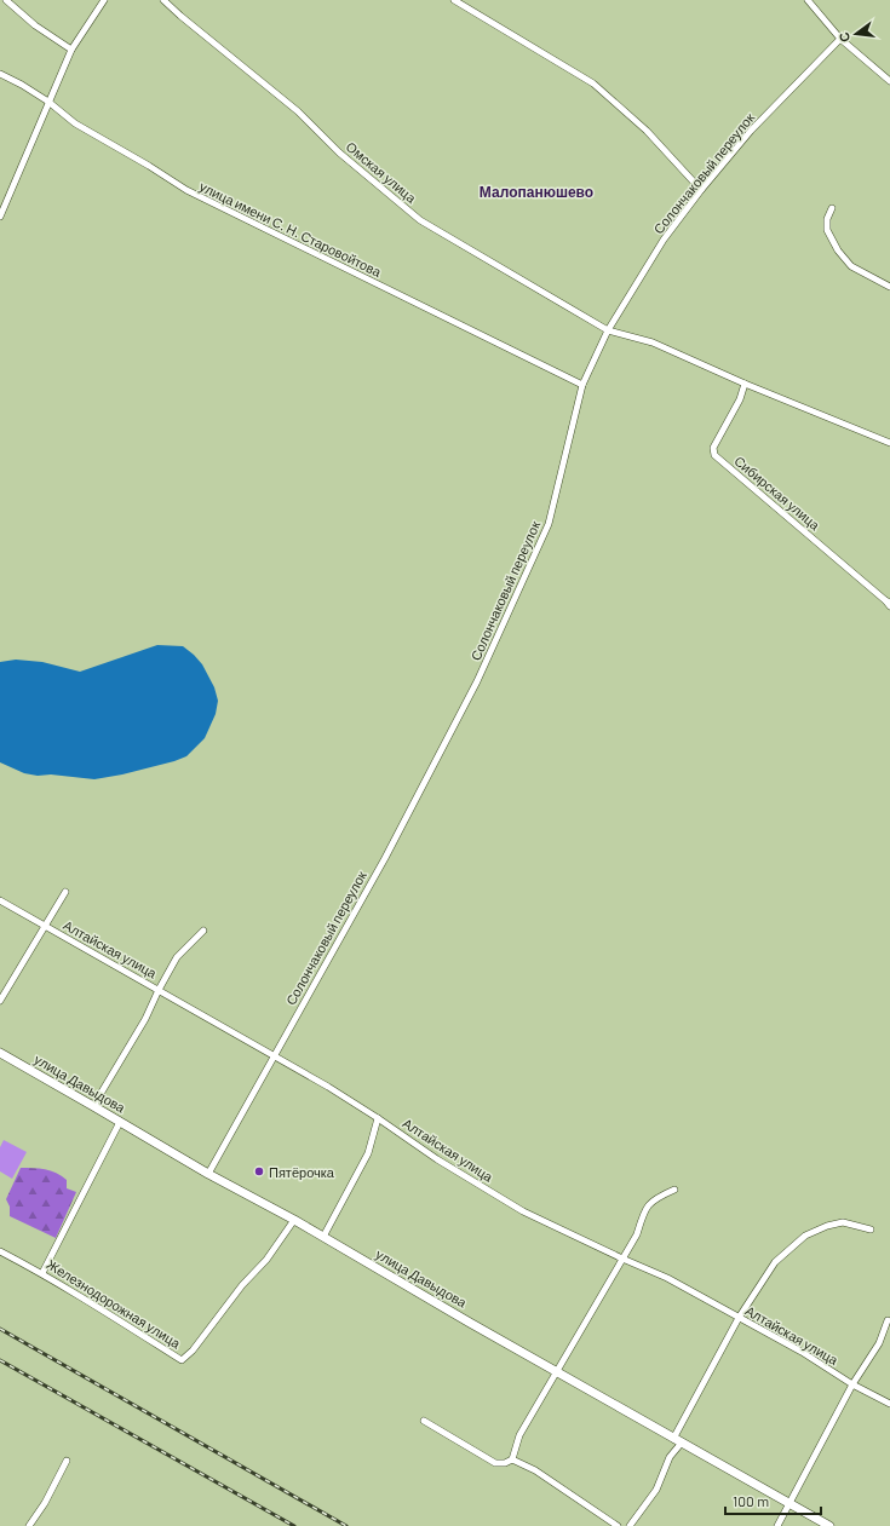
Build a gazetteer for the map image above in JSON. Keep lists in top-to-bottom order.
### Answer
{
  "streets": {
    "main road": ["улица Давыдова"],
    "street": [
      "Омская улица",
      "Солончаковый переулок",
      "улица имени С. Н. Старовойтова",
      "Сибирская улица",
      "Алтайская улица",
      "Железнодорожная улица"
    ]
  },
  "crossings": [
    ["Омская улица", "Солончаковый переулок"],
    ["Солончаковый переулок", "улица имени С. Н. Старовойтова"],
    ["Солончаковый переулок", "Алтайская улица"],
    ["Солончаковый переулок", "улица Давыдова"],
    ["улица Давыдова", "Железнодорожная улица"]
  ],
  "districts": ["Малопанюшево"],
  "places": ["Пятёрочка"],
  "scale_bar": "100 m",
  "north": "left"
}
